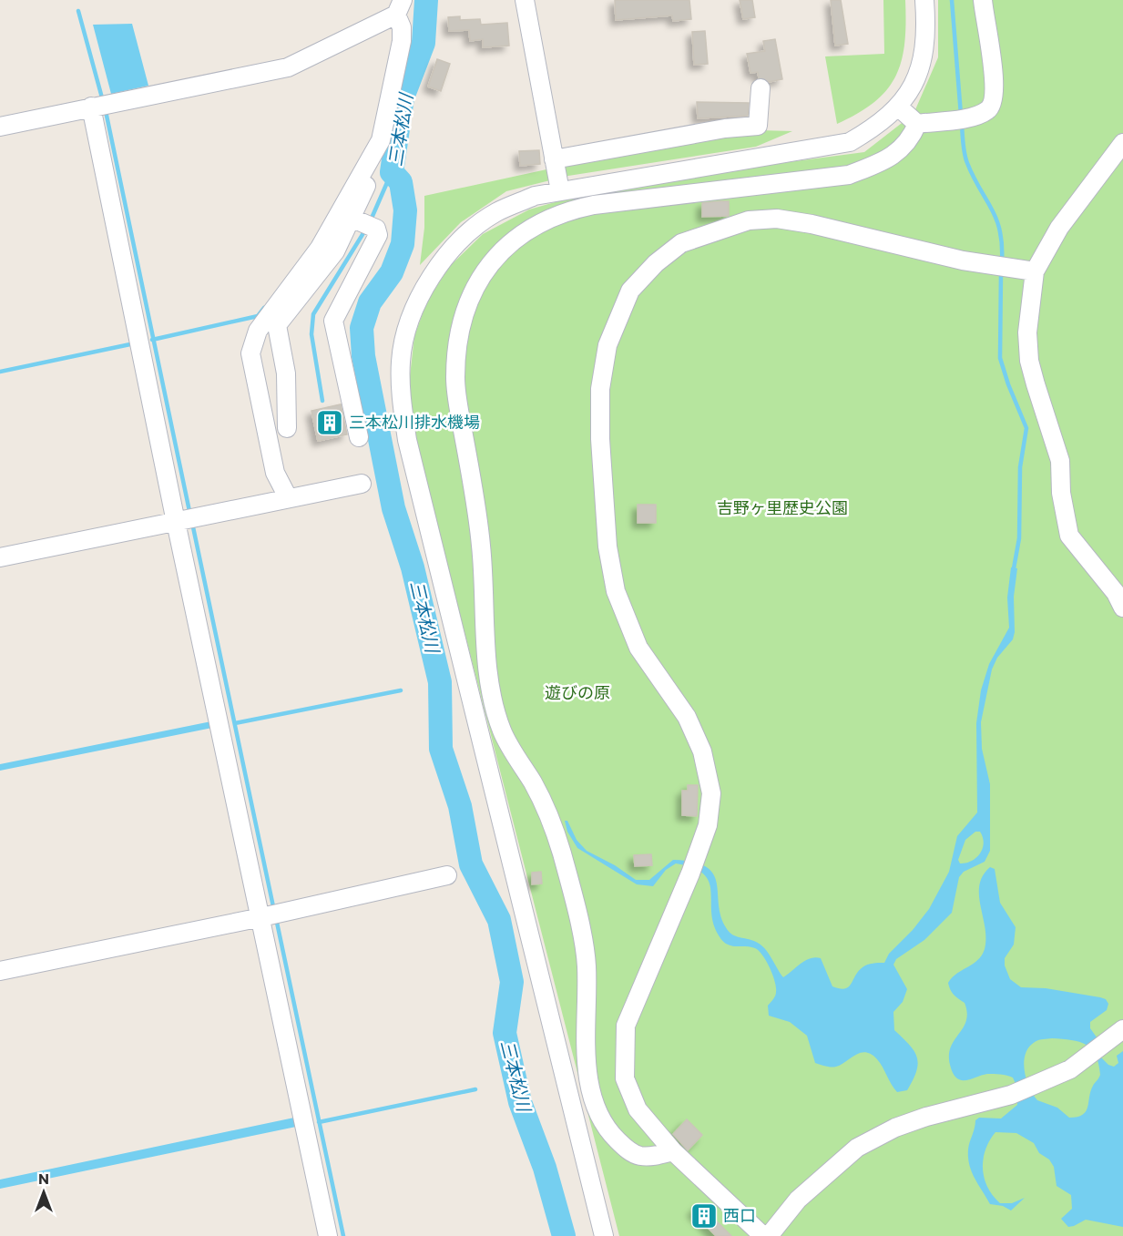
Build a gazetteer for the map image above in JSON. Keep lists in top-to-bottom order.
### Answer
{
  "water": ["三本松川"],
  "parks": ["吉野ヶ里歴史公園", "遊びの原"],
  "places": {
    "building": ["三本松川排水機場", "西口"]
  },
  "north": "top"
}
